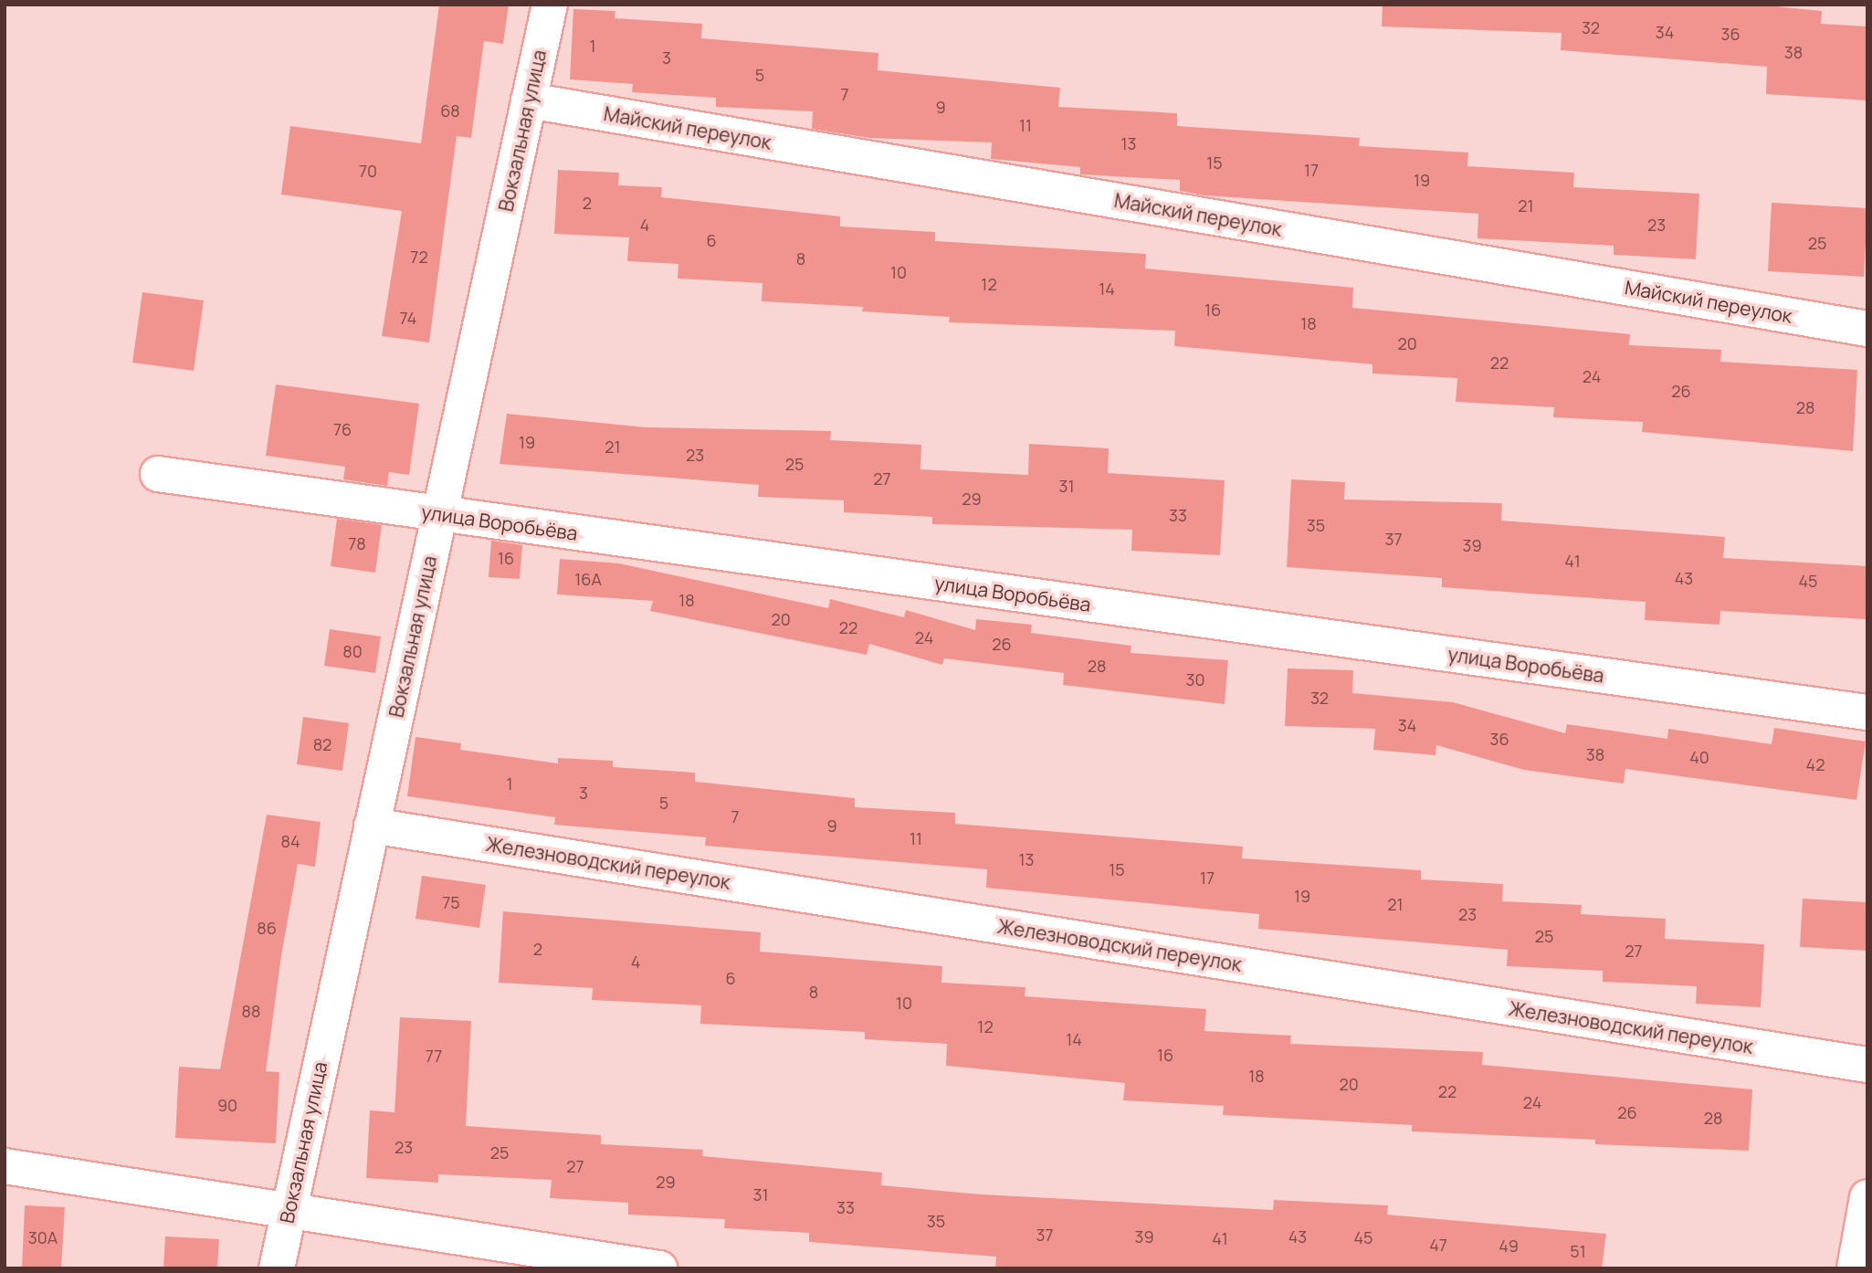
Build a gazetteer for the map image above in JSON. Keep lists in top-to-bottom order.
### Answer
{
  "streets": {
    "street": [
      "Майский переулок",
      "Вокзальная улица",
      "улица Воробьёва",
      "Железноводский переулок"
    ]
  },
  "crossings": [
    ["Майский переулок", "Вокзальная улица"],
    ["Вокзальная улица", "улица Воробьёва"],
    ["Вокзальная улица", "Железноводский переулок"]
  ],
  "house_numbers": [
    "32",
    "34",
    "36",
    "1",
    "38",
    "3",
    "5",
    "7",
    "9",
    "68",
    "11",
    "13",
    "15",
    "17",
    "70",
    "19",
    "2",
    "21",
    "4",
    "23",
    "6",
    "25",
    "72",
    "8",
    "10",
    "12",
    "14",
    "16",
    "74",
    "18",
    "20",
    "22",
    "24",
    "26",
    "28",
    "76",
    "19",
    "21",
    "23",
    "25",
    "27",
    "31",
    "29",
    "33",
    "35",
    "37",
    "78",
    "39",
    "16",
    "41",
    "43",
    "16А",
    "45",
    "18",
    "20",
    "22",
    "24",
    "26",
    "80",
    "28",
    "30",
    "32",
    "34",
    "36",
    "82",
    "38",
    "40",
    "42",
    "1",
    "3",
    "5",
    "7",
    "9",
    "11",
    "84",
    "13",
    "15",
    "17",
    "19",
    "75",
    "21",
    "23",
    "86",
    "25",
    "2",
    "27",
    "4",
    "6",
    "8",
    "10",
    "88",
    "12",
    "14",
    "16",
    "77",
    "18",
    "20",
    "22",
    "24",
    "90",
    "26",
    "28",
    "23",
    "25",
    "27",
    "29",
    "31",
    "33",
    "35",
    "37",
    "39",
    "43",
    "30А",
    "45",
    "41",
    "47",
    "49",
    "51"
  ]
}
